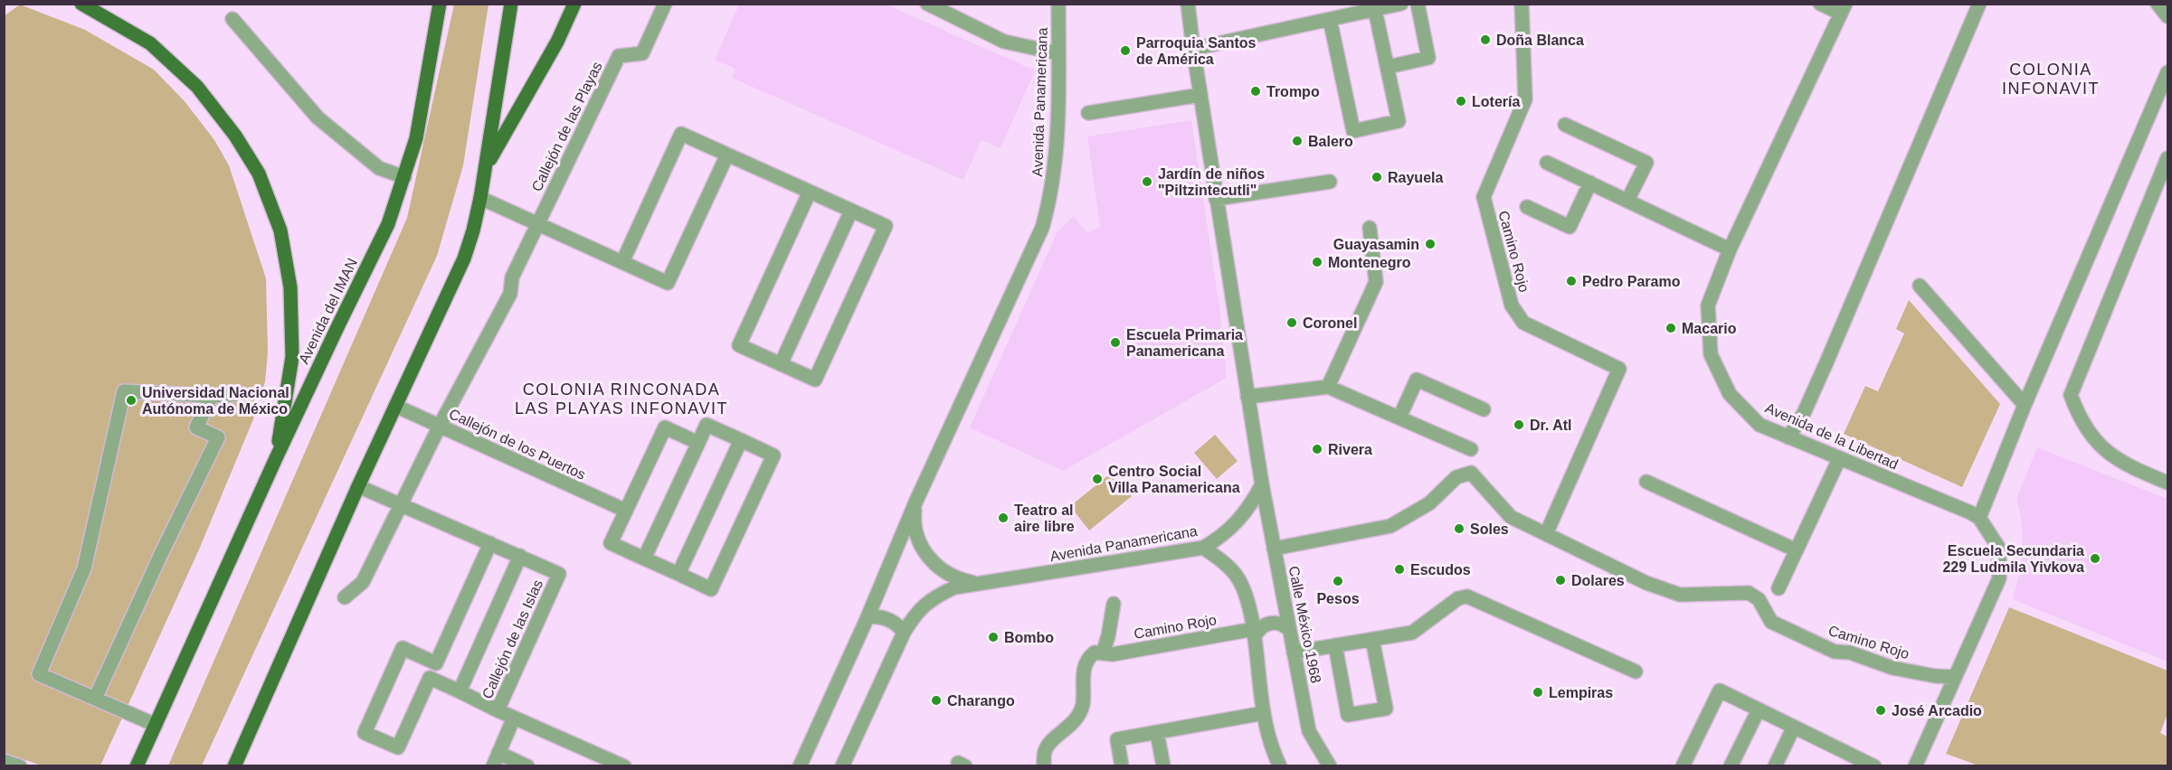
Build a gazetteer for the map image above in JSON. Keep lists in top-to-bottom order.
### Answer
{
  "streets": {
    "main road": ["Avenida del IMAN"],
    "street": [
      "Avenida Panamericana",
      "Callejón de las Playas",
      "Camino Rojo",
      "Avenida de la Libertad",
      "Callejón de los Puertos",
      "Calle México 1968",
      "Callejón de las Islas"
    ]
  },
  "crossings": [
    ["Avenida Panamericana", "Calle México 1968"],
    ["Callejón de las Playas", "Callejón de los Puertos"],
    ["Camino Rojo", "Calle México 1968"]
  ],
  "districts": ["COLONIA INFONAVIT", "COLONIA RINCONADA LAS PLAYAS INFONAVIT"],
  "places": [
    "Doña Blanca",
    "Parroquia Santos de América",
    "Trompo",
    "Lotería",
    "Balero",
    "Rayuela",
    "Jardín de niños \"Piltzintecutli\"",
    "Guayasamin",
    "Montenegro",
    "Pedro Paramo",
    "Coronel",
    "Macario",
    "Escuela Primaria Panamericana",
    "Universidad Nacional Autónoma de México",
    "Dr. Atl",
    "Rivera",
    "Centro Social Villa Panamericana",
    "Teatro al aire libre",
    "Soles",
    "Escuela Secundaria 229 Ludmila Yivkova",
    "Escudos",
    "Dolares",
    "Pesos",
    "Bombo",
    "Lempiras",
    "Charango",
    "José Arcadio"
  ]
}
